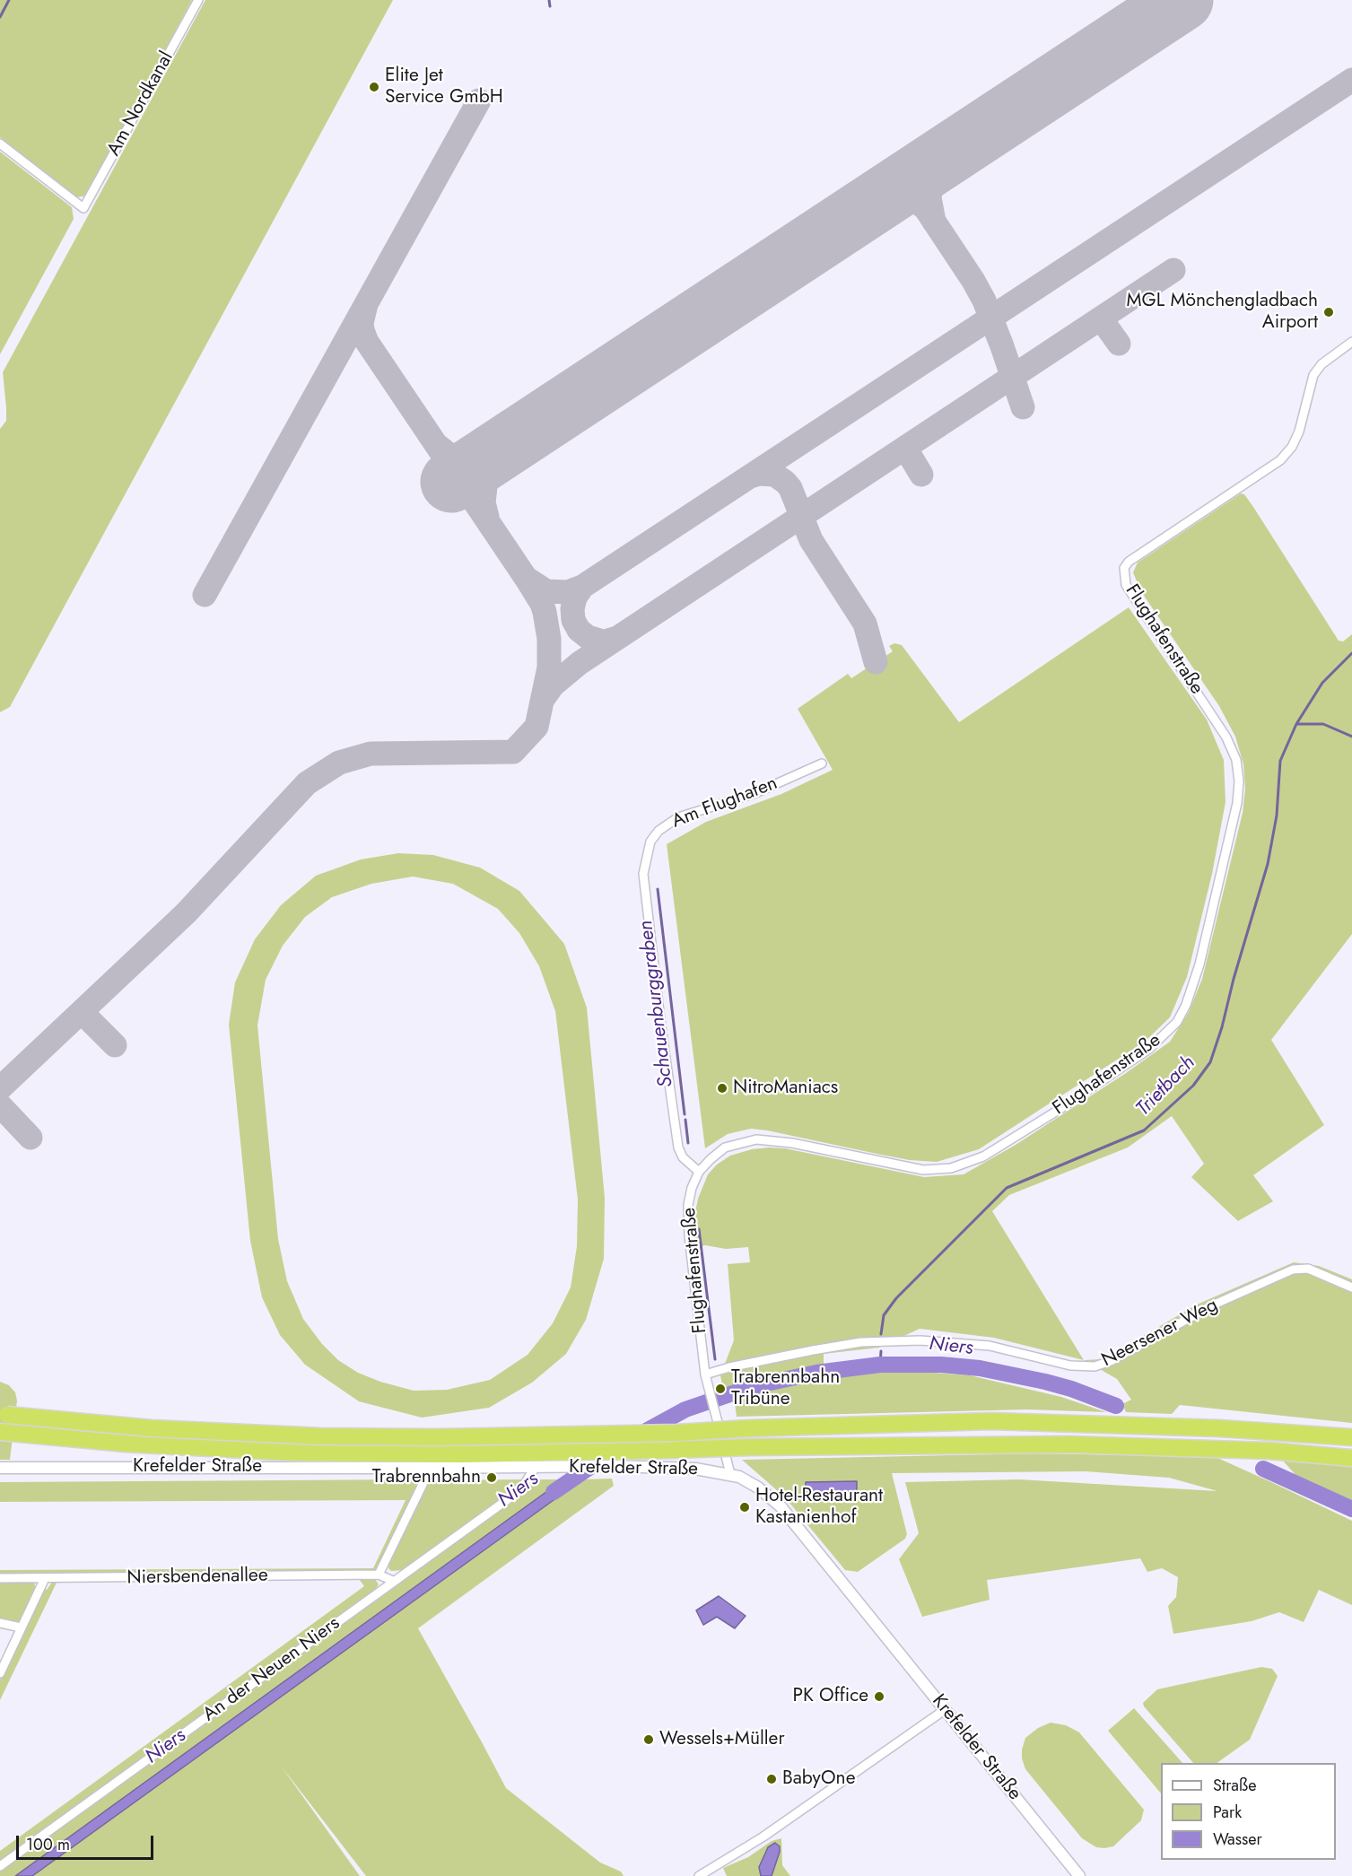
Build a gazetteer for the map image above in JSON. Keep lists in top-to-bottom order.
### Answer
{
  "streets": {
    "street": [
      "Am Nordkanal",
      "Flughafenstraße",
      "Am Flughafen",
      "Neersener Weg",
      "Krefelder Straße",
      "Niersbendenallee",
      "An der Neuen Niers"
    ]
  },
  "crossings": [
    ["Flughafenstraße", "Am Flughafen"],
    ["Flughafenstraße", "Neersener Weg"],
    ["Flughafenstraße", "Krefelder Straße"],
    ["Krefelder Straße", "An der Neuen Niers"],
    ["Niersbendenallee", "An der Neuen Niers"]
  ],
  "water": ["Schauenburggraben", "Trietbach", "Niers"],
  "places": [
    "Elite Jet Service GmbH",
    "MGL Mönchengladbach Airport",
    "NitroManiacs",
    "Trabrennbahn Tribüne",
    "Trabrennbahn",
    "Hotel-Restaurant Kastanienhof",
    "PK Office",
    "Wessels+Müller",
    "BabyOne"
  ],
  "legend": ["Straße", "Park", "Wasser"],
  "scale_bar": "100 m"
}
